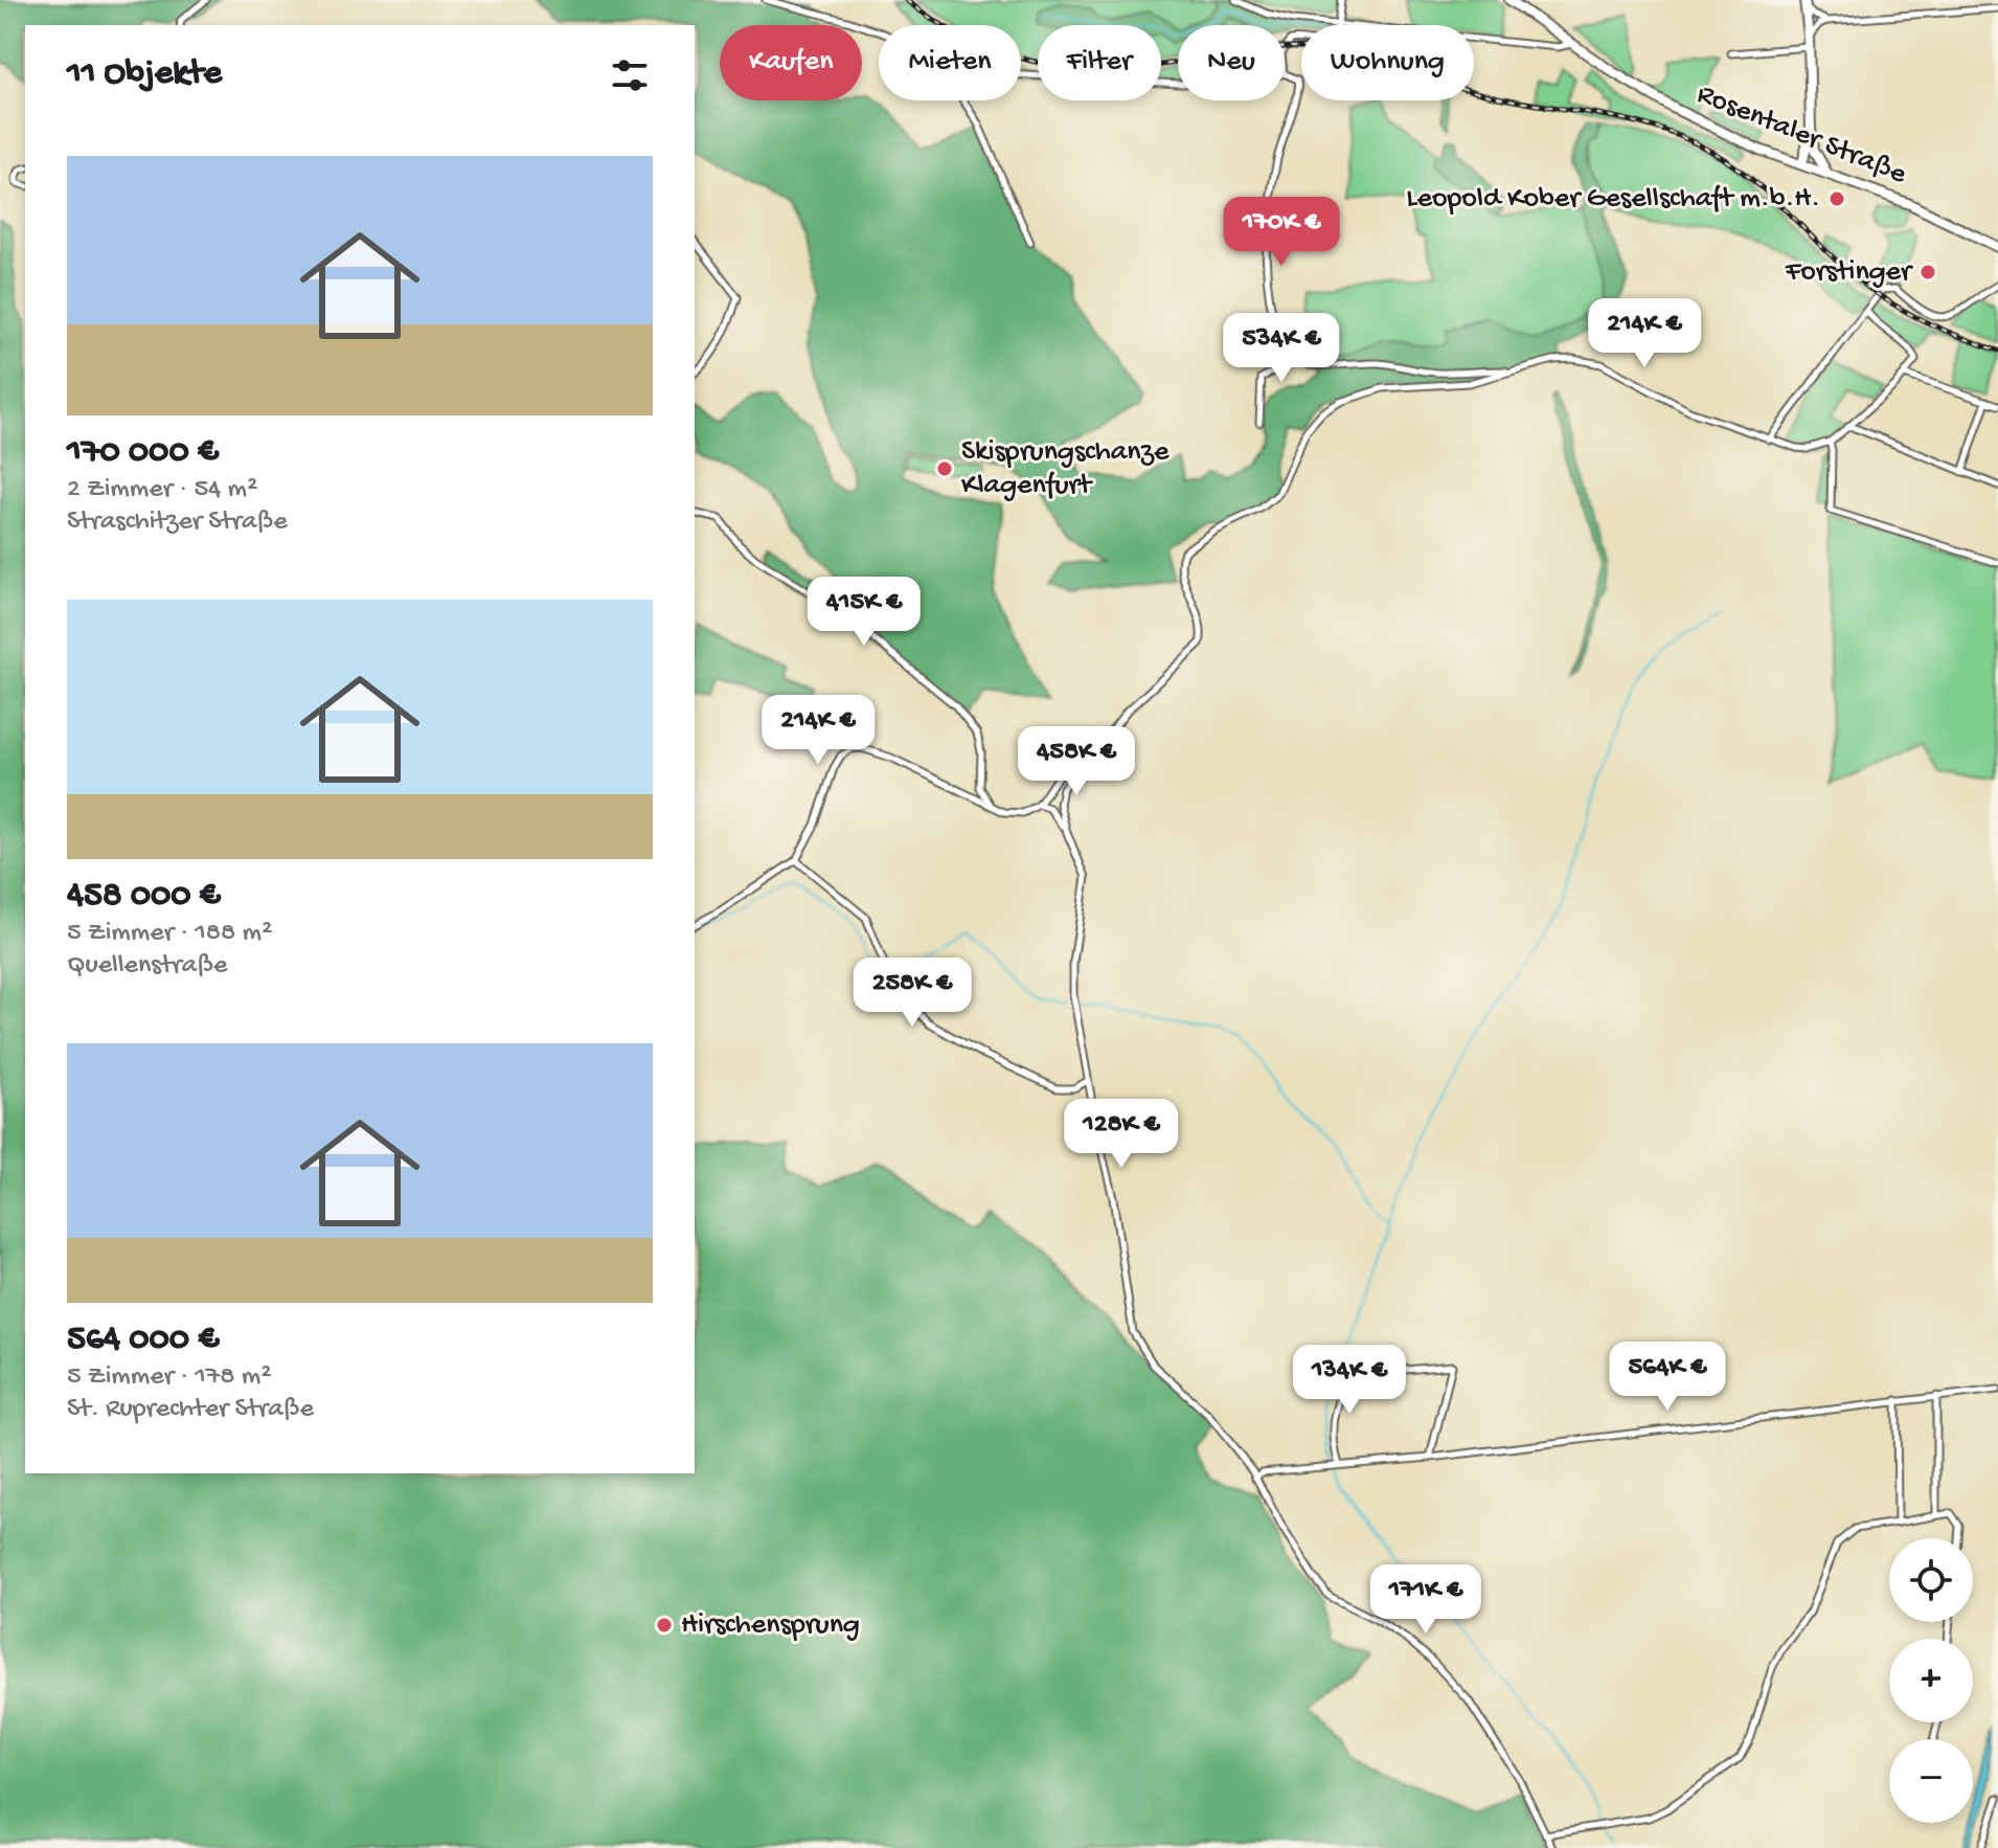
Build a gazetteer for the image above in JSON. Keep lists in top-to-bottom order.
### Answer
{
  "streets": {
    "main road": ["Rosentaler Straße"]
  },
  "places": [
    "Leopold Kober Gesellschaft m.b.H.",
    "Forstinger",
    "Skisprungschanze Klagenfurt",
    "Hirschensprung"
  ],
  "page": {
    "chip": [
      "Kaufen",
      "Mieten",
      "Filter",
      "Neu",
      "Wohnung"
    ],
    "heading": "11 Objekte",
    "list": [
      {
        "name": "170 000 €",
        "note": "2 Zimmer · 54 m² · Straschitzer Straße"
      },
      {
        "name": "458 000 €",
        "note": "5 Zimmer · 188 m² · Quellenstraße"
      },
      {
        "name": "564 000 €",
        "note": "5 Zimmer · 178 m² · St. Ruprechter Straße"
      }
    ],
    "price": [
      "170K €",
      "214K €",
      "534K €",
      "415K €",
      "214K €",
      "458K €",
      "258K €",
      "128K €",
      "564K €",
      "134K €",
      "171K €"
    ],
    "map_buttons": ["+", "−"]
  }
}
